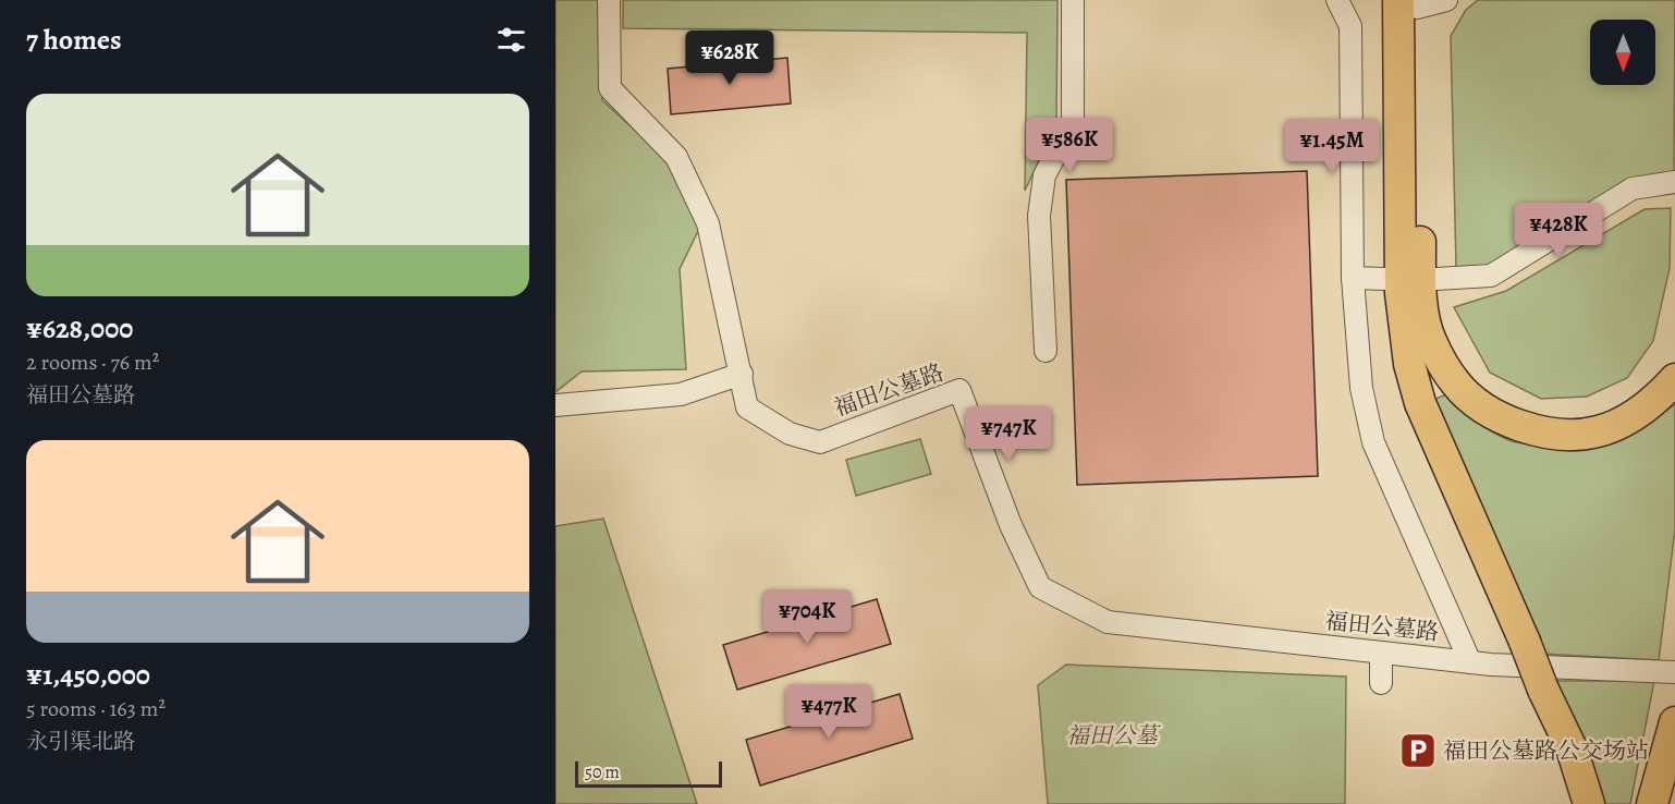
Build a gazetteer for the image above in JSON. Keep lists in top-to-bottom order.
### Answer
{
  "streets": {
    "street": ["福田公墓路"]
  },
  "parks": ["福田公墓"],
  "places": {
    "parking": ["福田公墓路公交场站"]
  },
  "scale_bar": "50 m",
  "north": "bottom",
  "page": {
    "heading": "7 homes",
    "price": [
      "¥628K",
      "¥586K",
      "¥1.45M",
      "¥428K",
      "¥747K",
      "¥704K",
      "¥477K"
    ],
    "list": [
      {
        "name": "¥628,000",
        "note": "2 rooms · 76 m² · 福田公墓路"
      },
      {
        "name": "¥1,450,000",
        "note": "5 rooms · 163 m² · 永引渠北路"
      }
    ],
    "scale": "50 m"
  }
}
